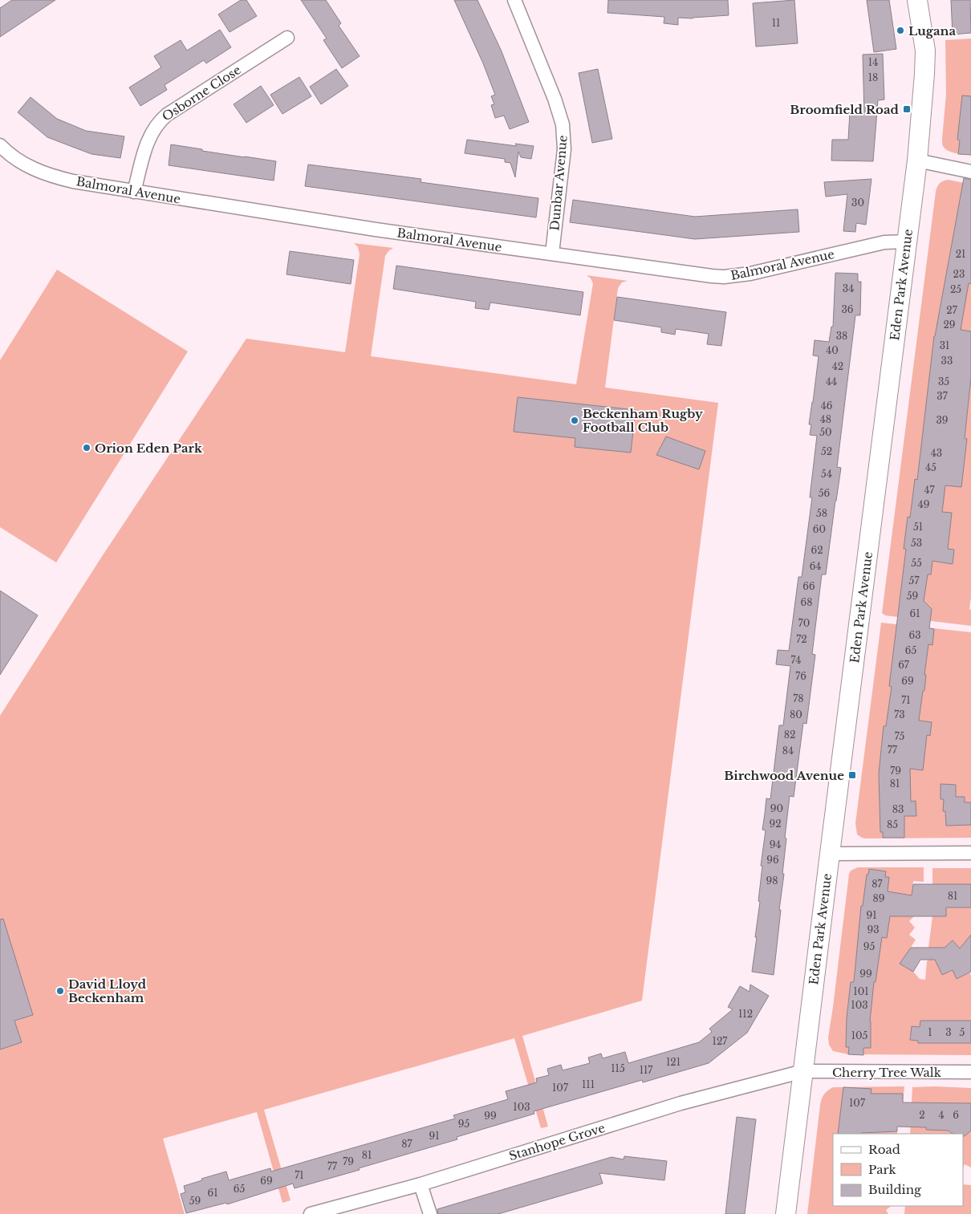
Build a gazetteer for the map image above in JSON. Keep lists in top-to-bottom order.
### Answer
{
  "streets": {
    "street": [
      "Osborne Close",
      "Dunbar Avenue",
      "Balmoral Avenue",
      "Eden Park Avenue",
      "Cherry Tree Walk",
      "Stanhope Grove"
    ]
  },
  "crossings": [
    ["Osborne Close", "Balmoral Avenue"],
    ["Dunbar Avenue", "Balmoral Avenue"],
    ["Balmoral Avenue", "Eden Park Avenue"],
    ["Eden Park Avenue", "Cherry Tree Walk"],
    ["Eden Park Avenue", "Stanhope Grove"],
    ["Cherry Tree Walk", "Stanhope Grove"]
  ],
  "places": {
    "other": [
      "Lugana",
      "Beckenham Rugby Football Club",
      "Orion Eden Park",
      "David Lloyd Beckenham"
    ],
    "transit": ["Broomfield Road", "Birchwood Avenue"]
  },
  "house_numbers": [
    "11",
    "14",
    "18",
    "30",
    "21",
    "23",
    "34",
    "25",
    "36",
    "27",
    "29",
    "38",
    "31",
    "40",
    "33",
    "42",
    "44",
    "35",
    "37",
    "46",
    "48",
    "39",
    "50",
    "52",
    "43",
    "45",
    "54",
    "47",
    "56",
    "49",
    "58",
    "51",
    "60",
    "53",
    "62",
    "55",
    "64",
    "57",
    "66",
    "59",
    "68",
    "61",
    "70",
    "63",
    "72",
    "65",
    "74",
    "67",
    "76",
    "69",
    "78",
    "71",
    "80",
    "73",
    "82",
    "75",
    "77",
    "84",
    "79",
    "81",
    "90",
    "83",
    "92",
    "85",
    "94",
    "96",
    "98",
    "87",
    "81",
    "89",
    "91",
    "93",
    "95",
    "99",
    "101",
    "103",
    "112",
    "1",
    "3",
    "5",
    "105",
    "127",
    "121",
    "115",
    "117",
    "111",
    "107",
    "107",
    "103",
    "2",
    "4",
    "6",
    "99",
    "95",
    "91",
    "87",
    "81",
    "79",
    "77",
    "71",
    "69",
    "65",
    "61",
    "59"
  ],
  "legend": ["Road", "Park", "Building"]
}
